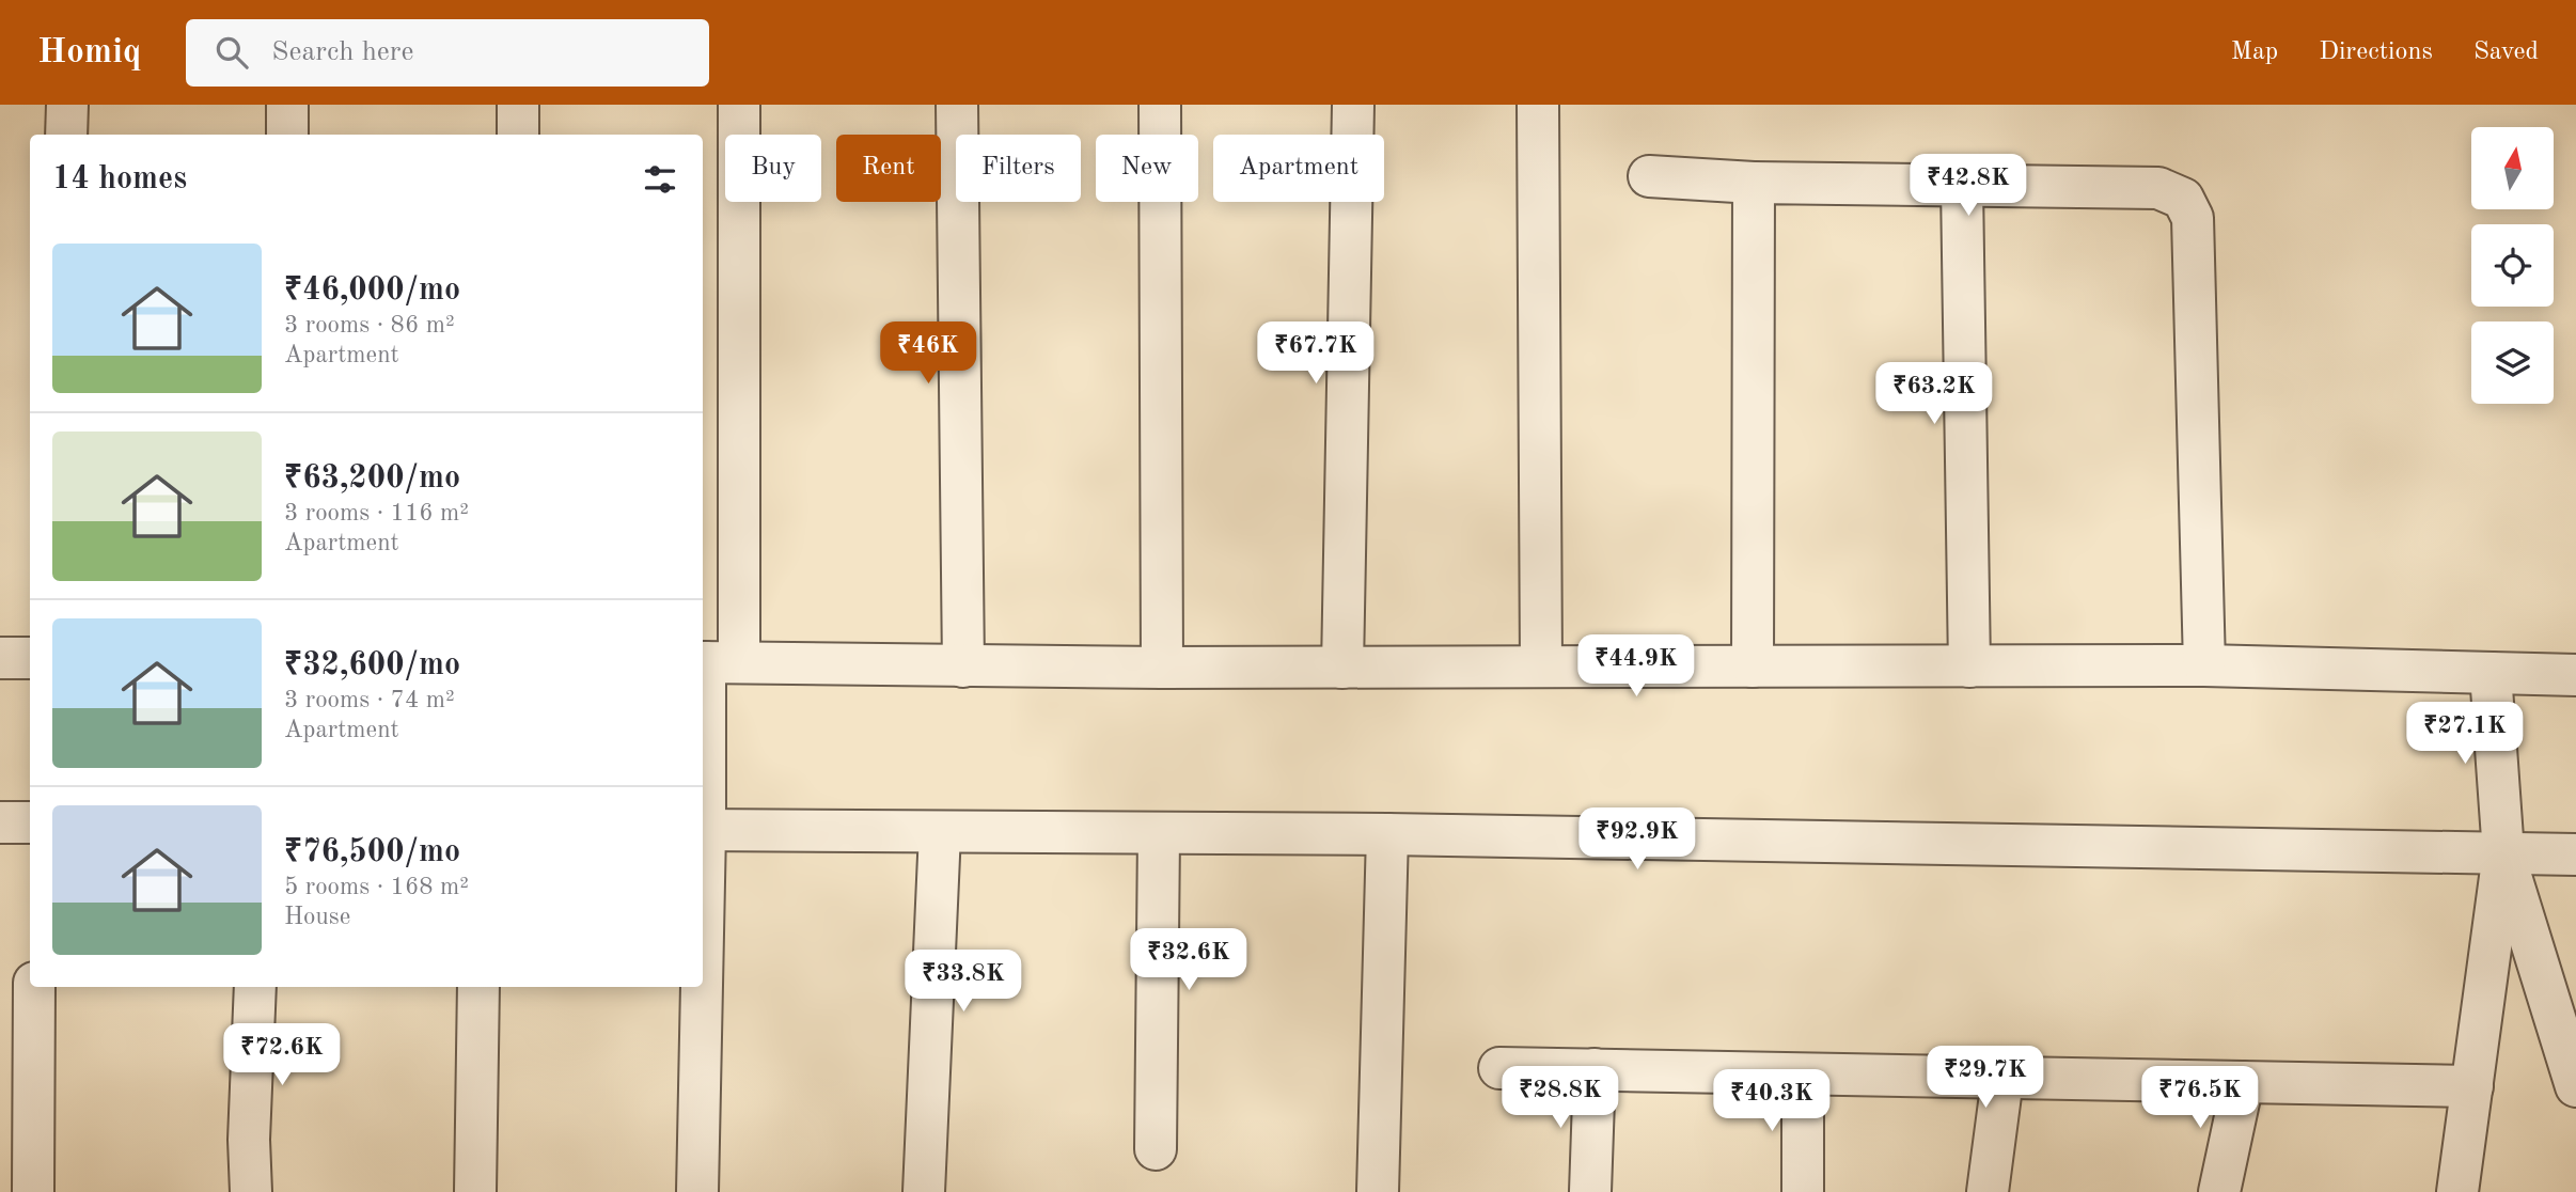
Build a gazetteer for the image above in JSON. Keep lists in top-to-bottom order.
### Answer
{
  "north": "top",
  "page": {
    "header": "Homiq",
    "search": "Search here",
    "nav": ["Map", "Directions", "Saved"],
    "chip": [
      "Buy",
      "Rent",
      "Filters",
      "New",
      "Apartment"
    ],
    "heading": "14 homes",
    "price": [
      "₹42.8K",
      "₹46K",
      "₹67.7K",
      "₹63.2K",
      "₹44.9K",
      "₹27.1K",
      "₹92.9K",
      "₹32.6K",
      "₹33.8K",
      "₹72.6K",
      "₹29.7K",
      "₹28.8K",
      "₹76.5K",
      "₹40.3K"
    ],
    "list": [
      {
        "name": "₹46,000/mo",
        "note": "3 rooms · 86 m² · Apartment"
      },
      {
        "name": "₹63,200/mo",
        "note": "3 rooms · 116 m² · Apartment"
      },
      {
        "name": "₹32,600/mo",
        "note": "3 rooms · 74 m² · Apartment"
      },
      {
        "name": "₹76,500/mo",
        "note": "5 rooms · 168 m² · House"
      }
    ]
  }
}
